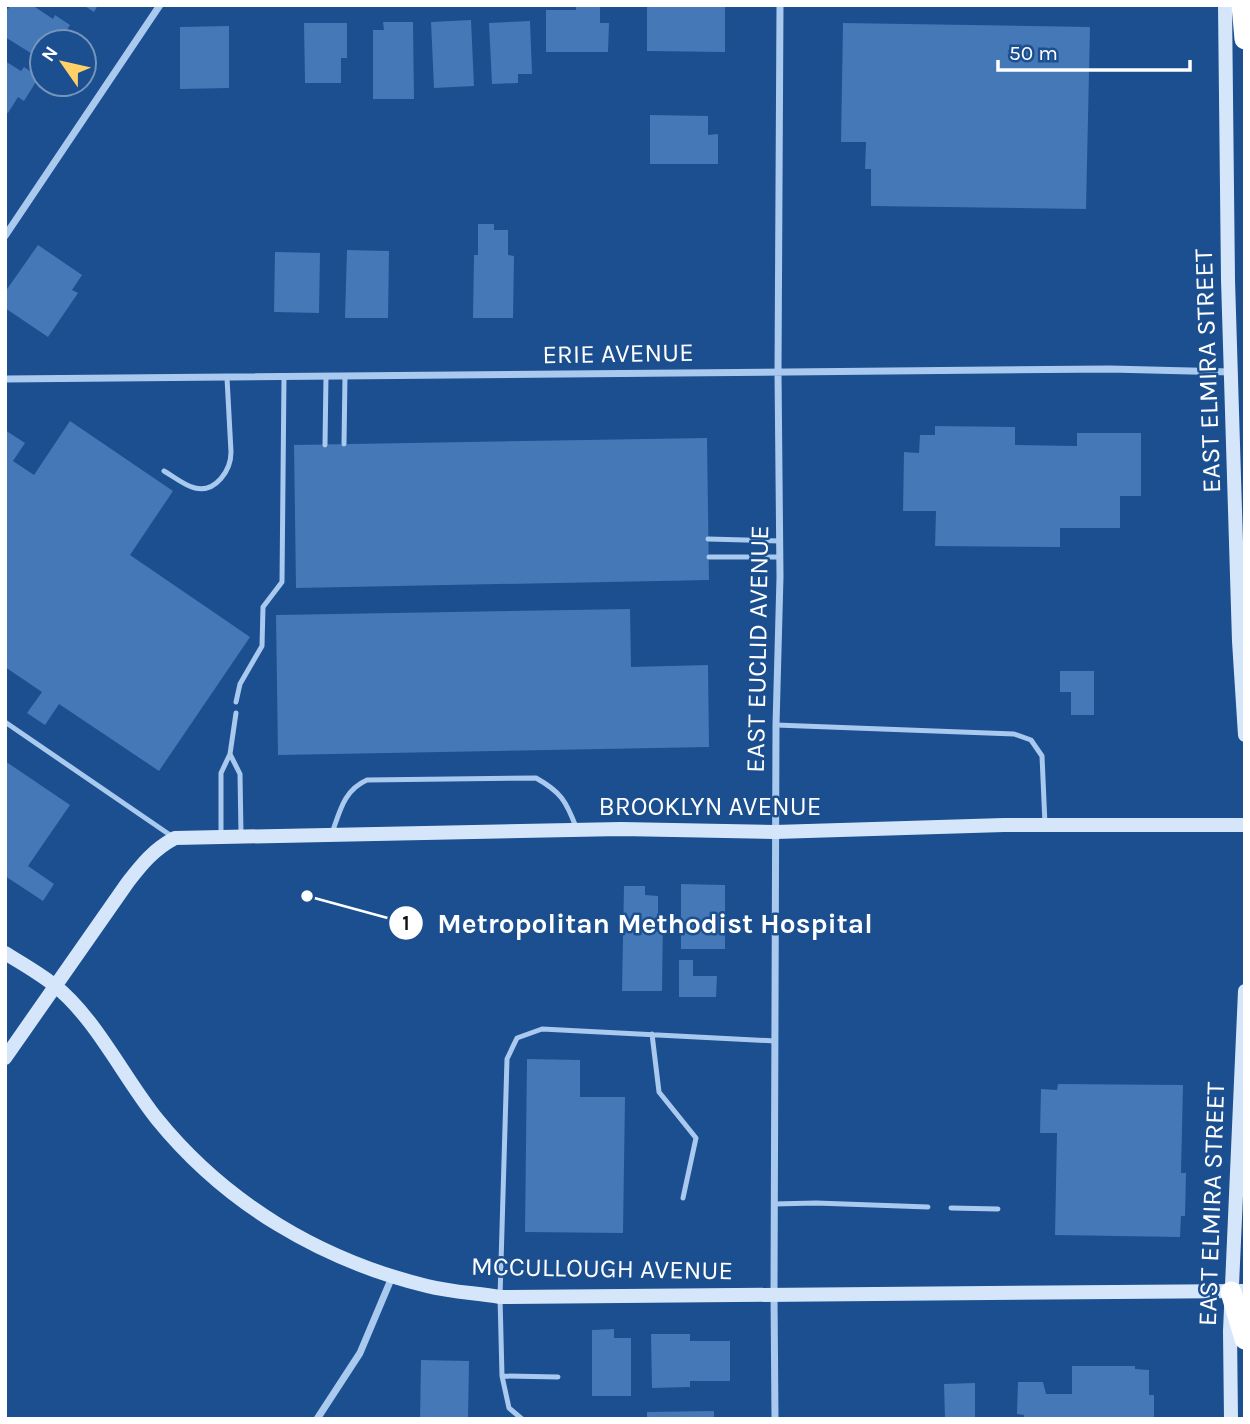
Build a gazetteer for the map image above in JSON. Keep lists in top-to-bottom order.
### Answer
{
  "streets": {
    "main road": ["EAST ELMIRA STREET", "BROOKLYN AVENUE", "MCCULLOUGH AVENUE"],
    "street": ["ERIE AVENUE", "EAST EUCLID AVENUE"]
  },
  "crossings": [
    ["ERIE AVENUE", "EAST ELMIRA STREET"],
    ["ERIE AVENUE", "EAST EUCLID AVENUE"],
    ["EAST ELMIRA STREET", "MCCULLOUGH AVENUE"],
    ["EAST EUCLID AVENUE", "BROOKLYN AVENUE"],
    ["EAST EUCLID AVENUE", "MCCULLOUGH AVENUE"]
  ],
  "places": ["Metropolitan Methodist Hospital"],
  "scale_bar": "50 m",
  "north": "top left"
}
